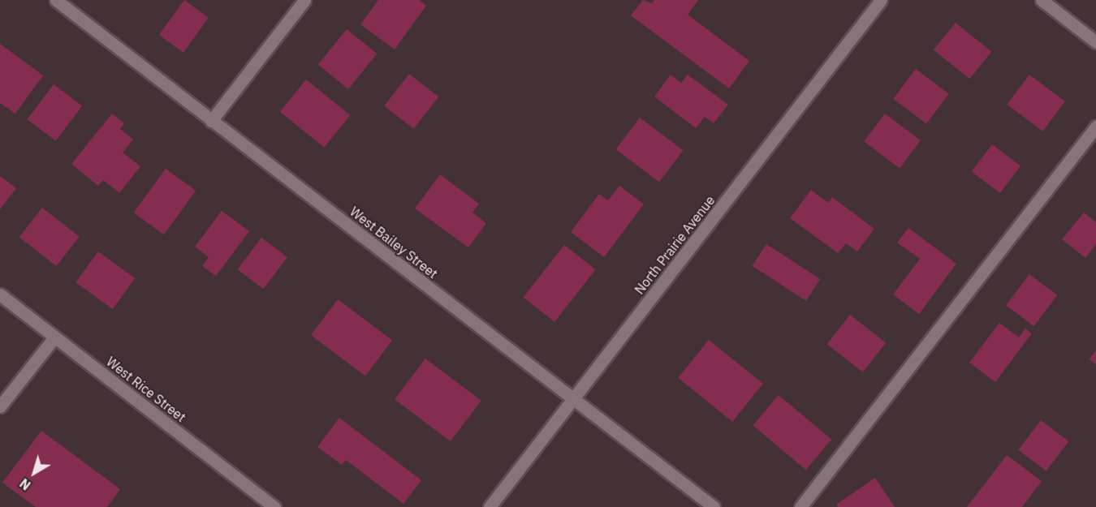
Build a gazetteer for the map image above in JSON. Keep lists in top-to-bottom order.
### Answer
{
  "streets": {
    "street": ["West Bailey Street", "North Prairie Avenue", "West Rice Street"]
  },
  "crossings": [
    ["West Bailey Street", "North Prairie Avenue"]
  ],
  "north": "bottom left"
}
